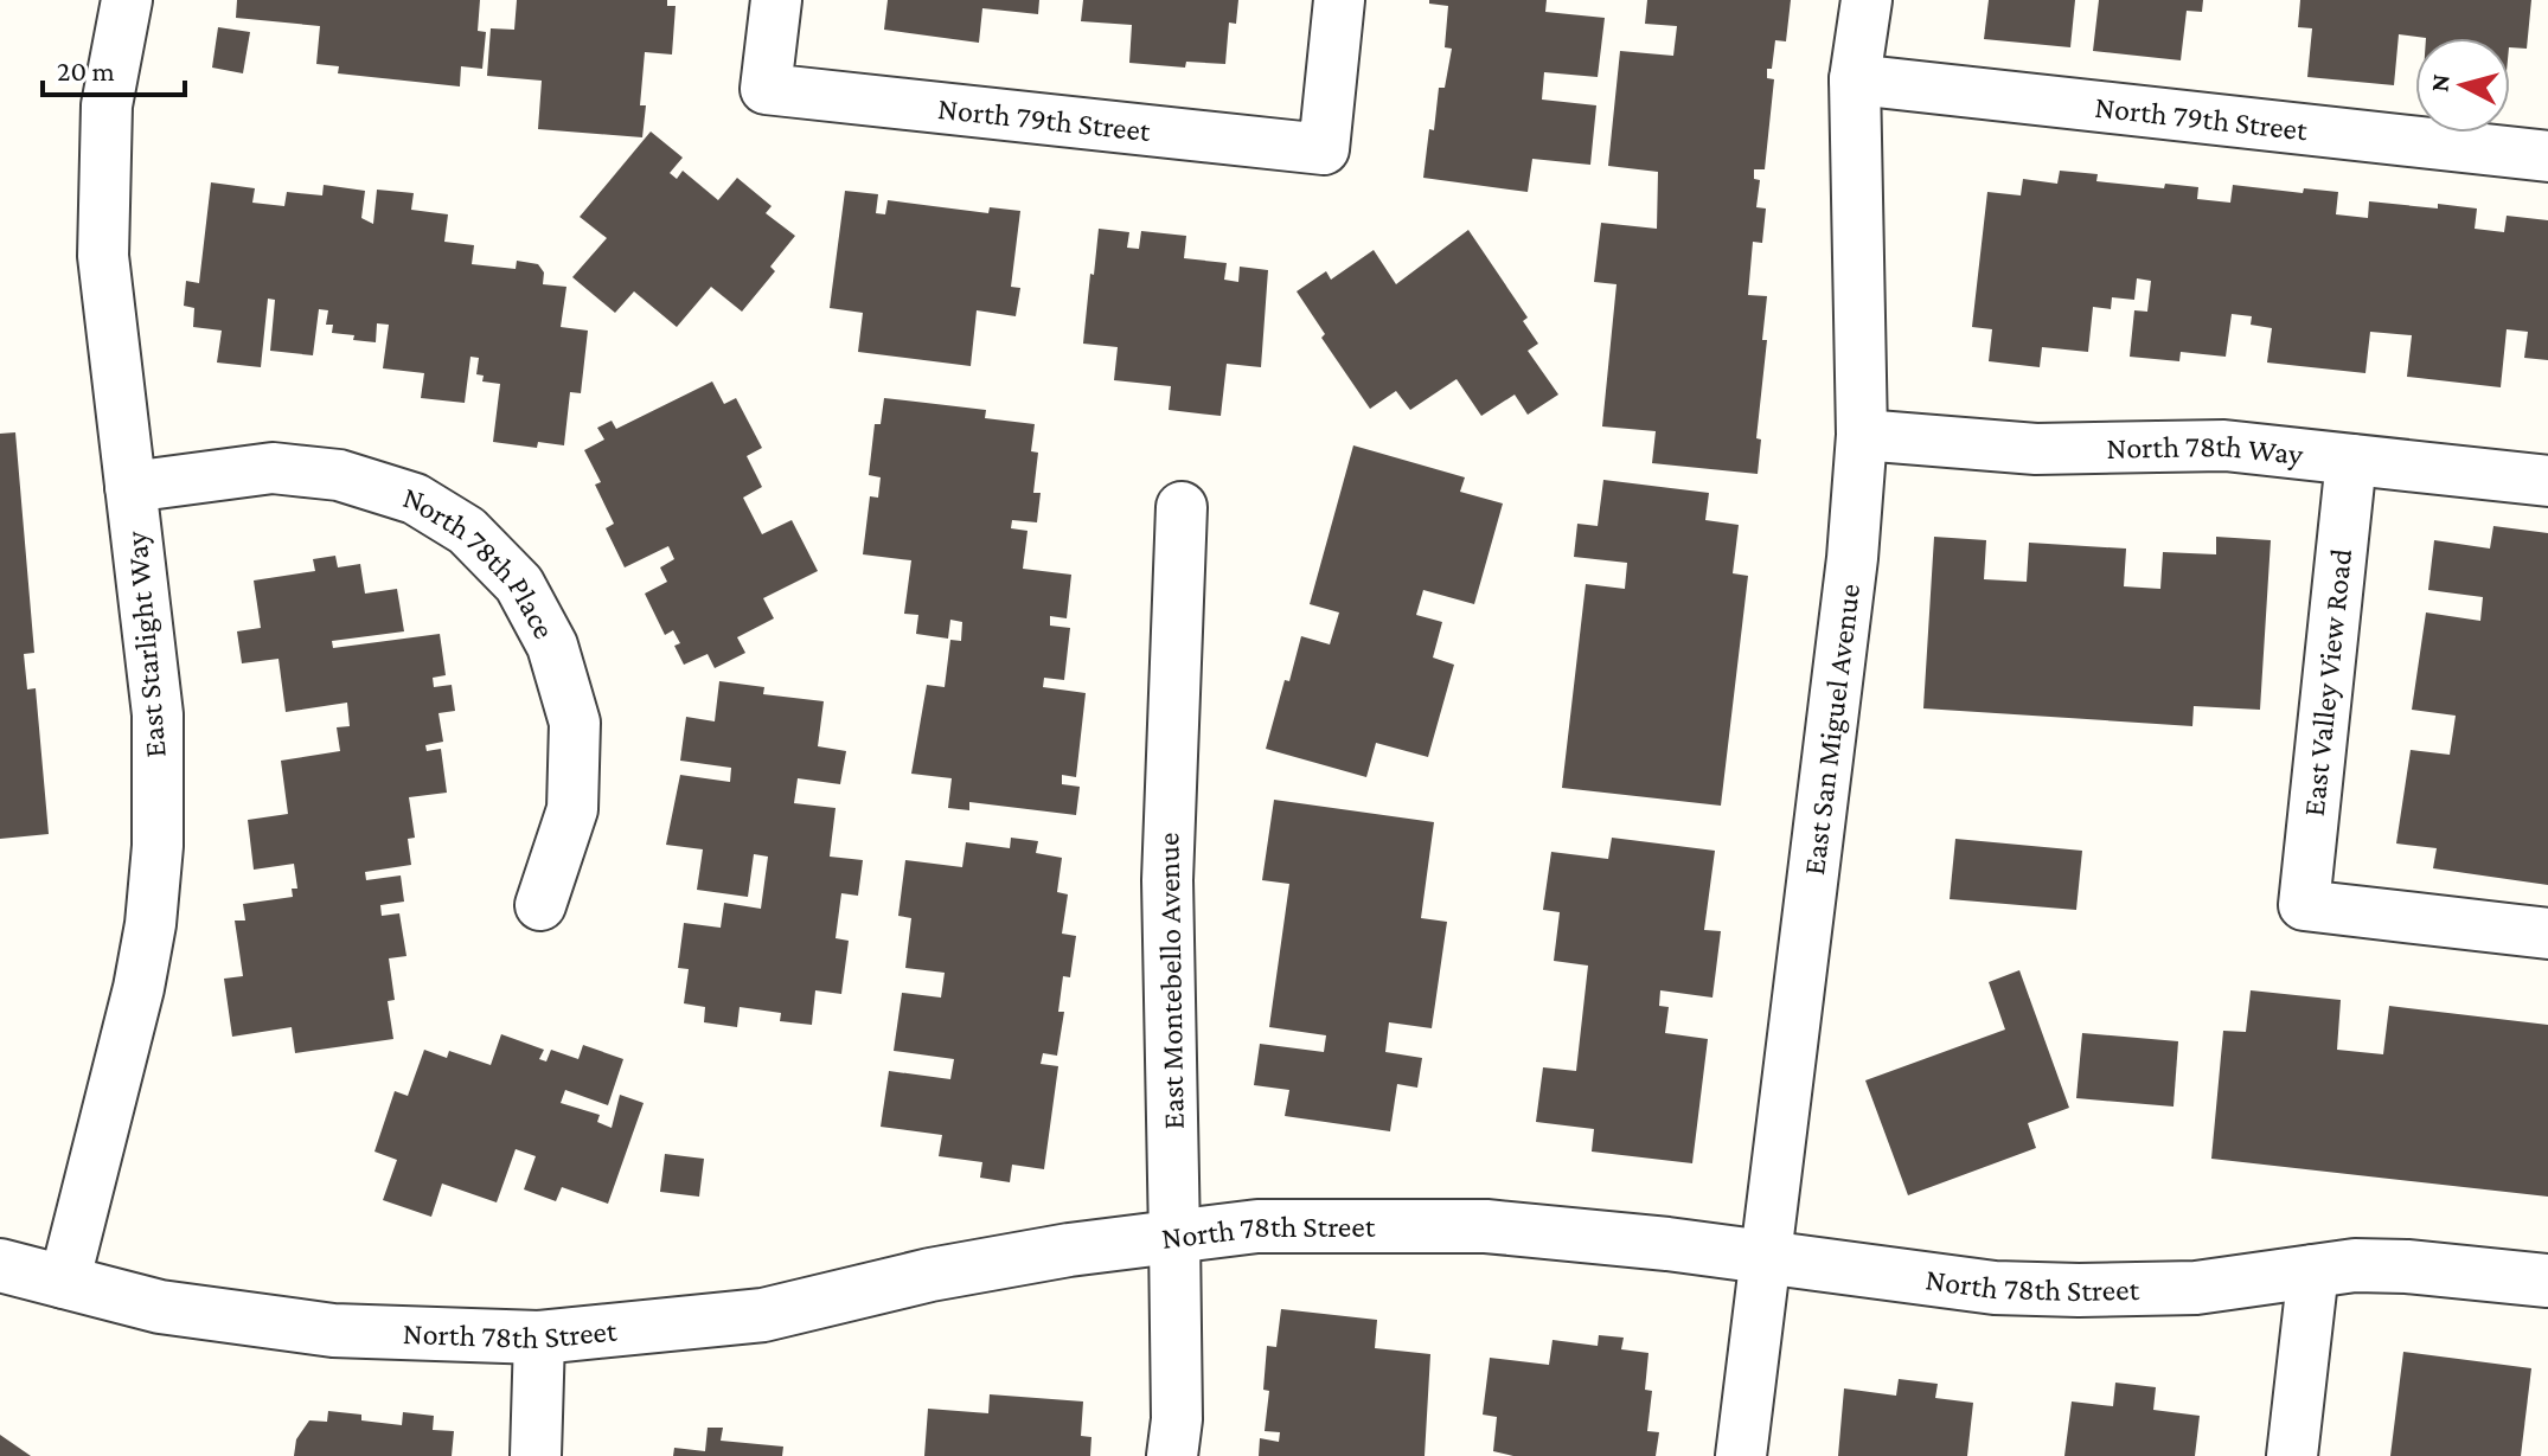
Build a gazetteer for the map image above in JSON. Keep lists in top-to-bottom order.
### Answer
{
  "streets": {
    "street": [
      "North 79th Street",
      "North 78th Way",
      "North 78th Place",
      "East Starlight Way",
      "East Valley View Road",
      "East San Miguel Avenue",
      "East Montebello Avenue",
      "North 78th Street"
    ]
  },
  "crossings": [
    ["North 79th Street", "East San Miguel Avenue"],
    ["North 78th Way", "East Valley View Road"],
    ["North 78th Way", "East San Miguel Avenue"],
    ["North 78th Place", "East Starlight Way"],
    ["East Starlight Way", "North 78th Street"],
    ["East San Miguel Avenue", "North 78th Street"],
    ["East Montebello Avenue", "North 78th Street"]
  ],
  "scale_bar": "20 m",
  "north": "left"
}
